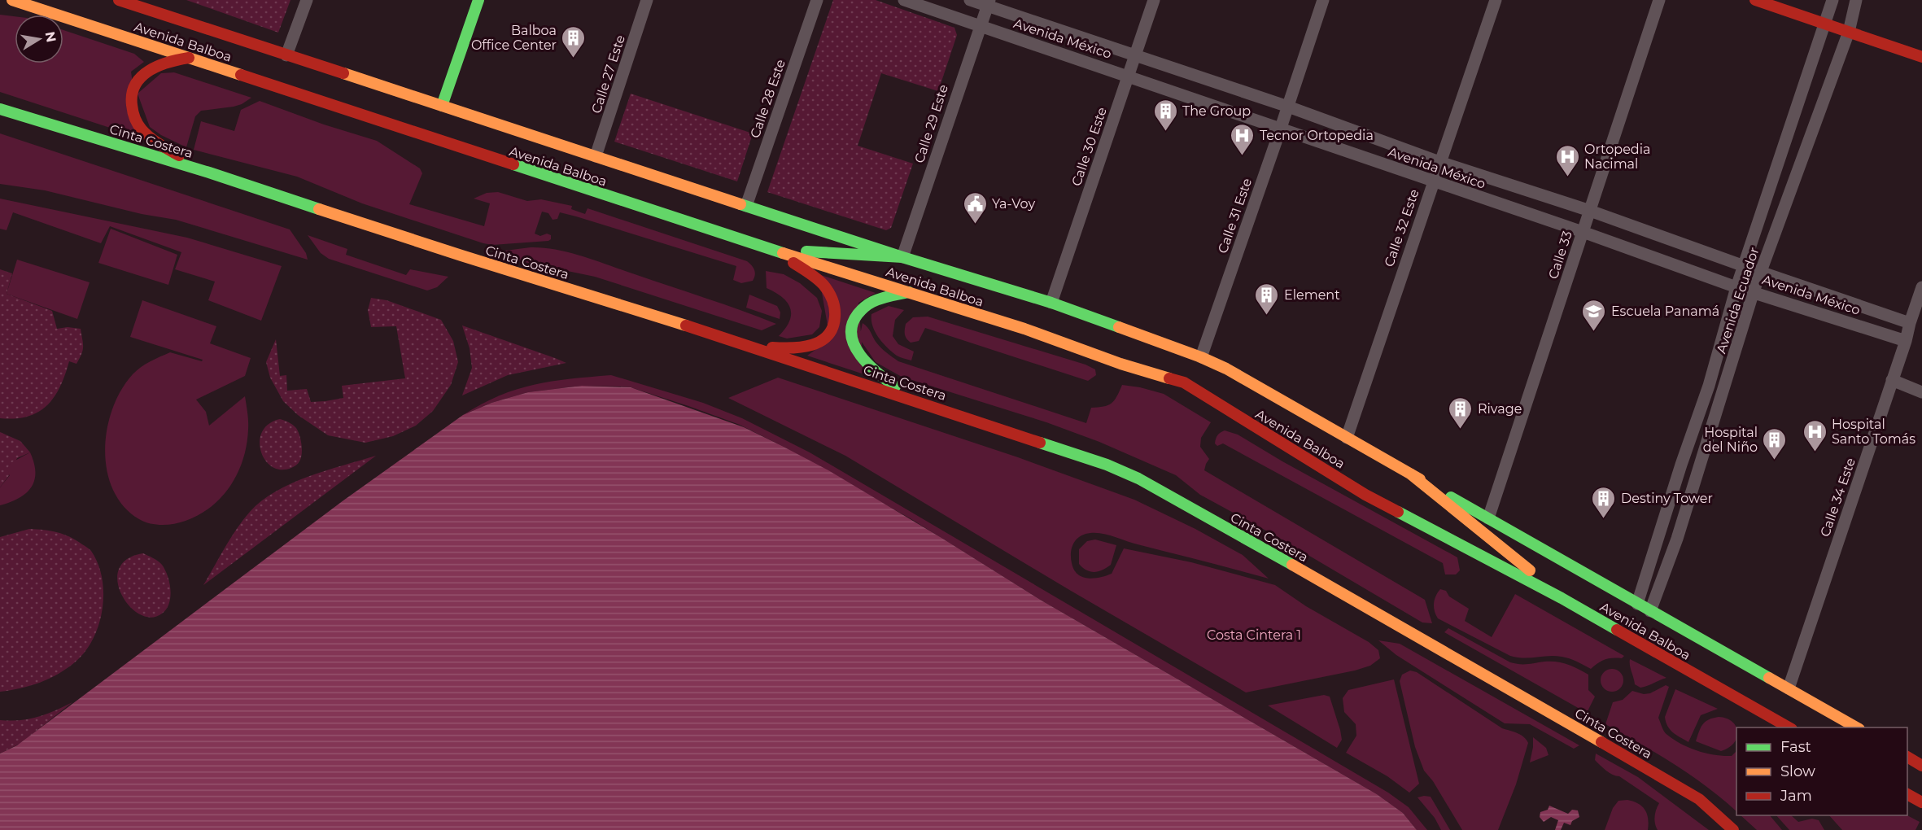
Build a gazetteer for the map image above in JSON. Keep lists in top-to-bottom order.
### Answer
{
  "streets": {
    "main road": ["Avenida Balboa", "Cinta Costera"],
    "street": [
      "Avenida México",
      "Calle 27 Este",
      "Calle 28 Este",
      "Calle 29 Este",
      "Calle 30 Este",
      "Calle 31 Este",
      "Calle 32 Este",
      "Calle 33",
      "Avenida Ecuador",
      "Calle 34 Este"
    ]
  },
  "crossings": [
    ["Avenida México", "Calle 29 Este"],
    ["Avenida México", "Calle 30 Este"],
    ["Avenida México", "Calle 31 Este"],
    ["Avenida México", "Calle 32 Este"],
    ["Avenida México", "Calle 33"],
    ["Avenida México", "Avenida Ecuador"],
    ["Avenida México", "Calle 34 Este"],
    ["Avenida Balboa", "Calle 27 Este"],
    ["Avenida Balboa", "Calle 28 Este"],
    ["Avenida Balboa", "Calle 29 Este"],
    ["Avenida Balboa", "Calle 30 Este"],
    ["Avenida Balboa", "Calle 31 Este"],
    ["Avenida Balboa", "Calle 32 Este"],
    ["Avenida Balboa", "Calle 33"],
    ["Avenida Balboa", "Avenida Ecuador"],
    ["Avenida Balboa", "Calle 34 Este"]
  ],
  "parks": ["Costa Cintera 1"],
  "places": {
    "building": [
      "Balboa Office Center",
      "The Group",
      "Element",
      "Rivage",
      "Hospital del Niño",
      "Destiny Tower"
    ],
    "hospital": ["Tecnor Ortopedia", "Ortopedia Nacimal", "Hospital Santo Tomás"],
    "public building": ["Ya-Voy"],
    "school or university": ["Escuela Panamá"]
  },
  "legend": ["Fast", "Slow", "Jam"],
  "north": "right"
}
